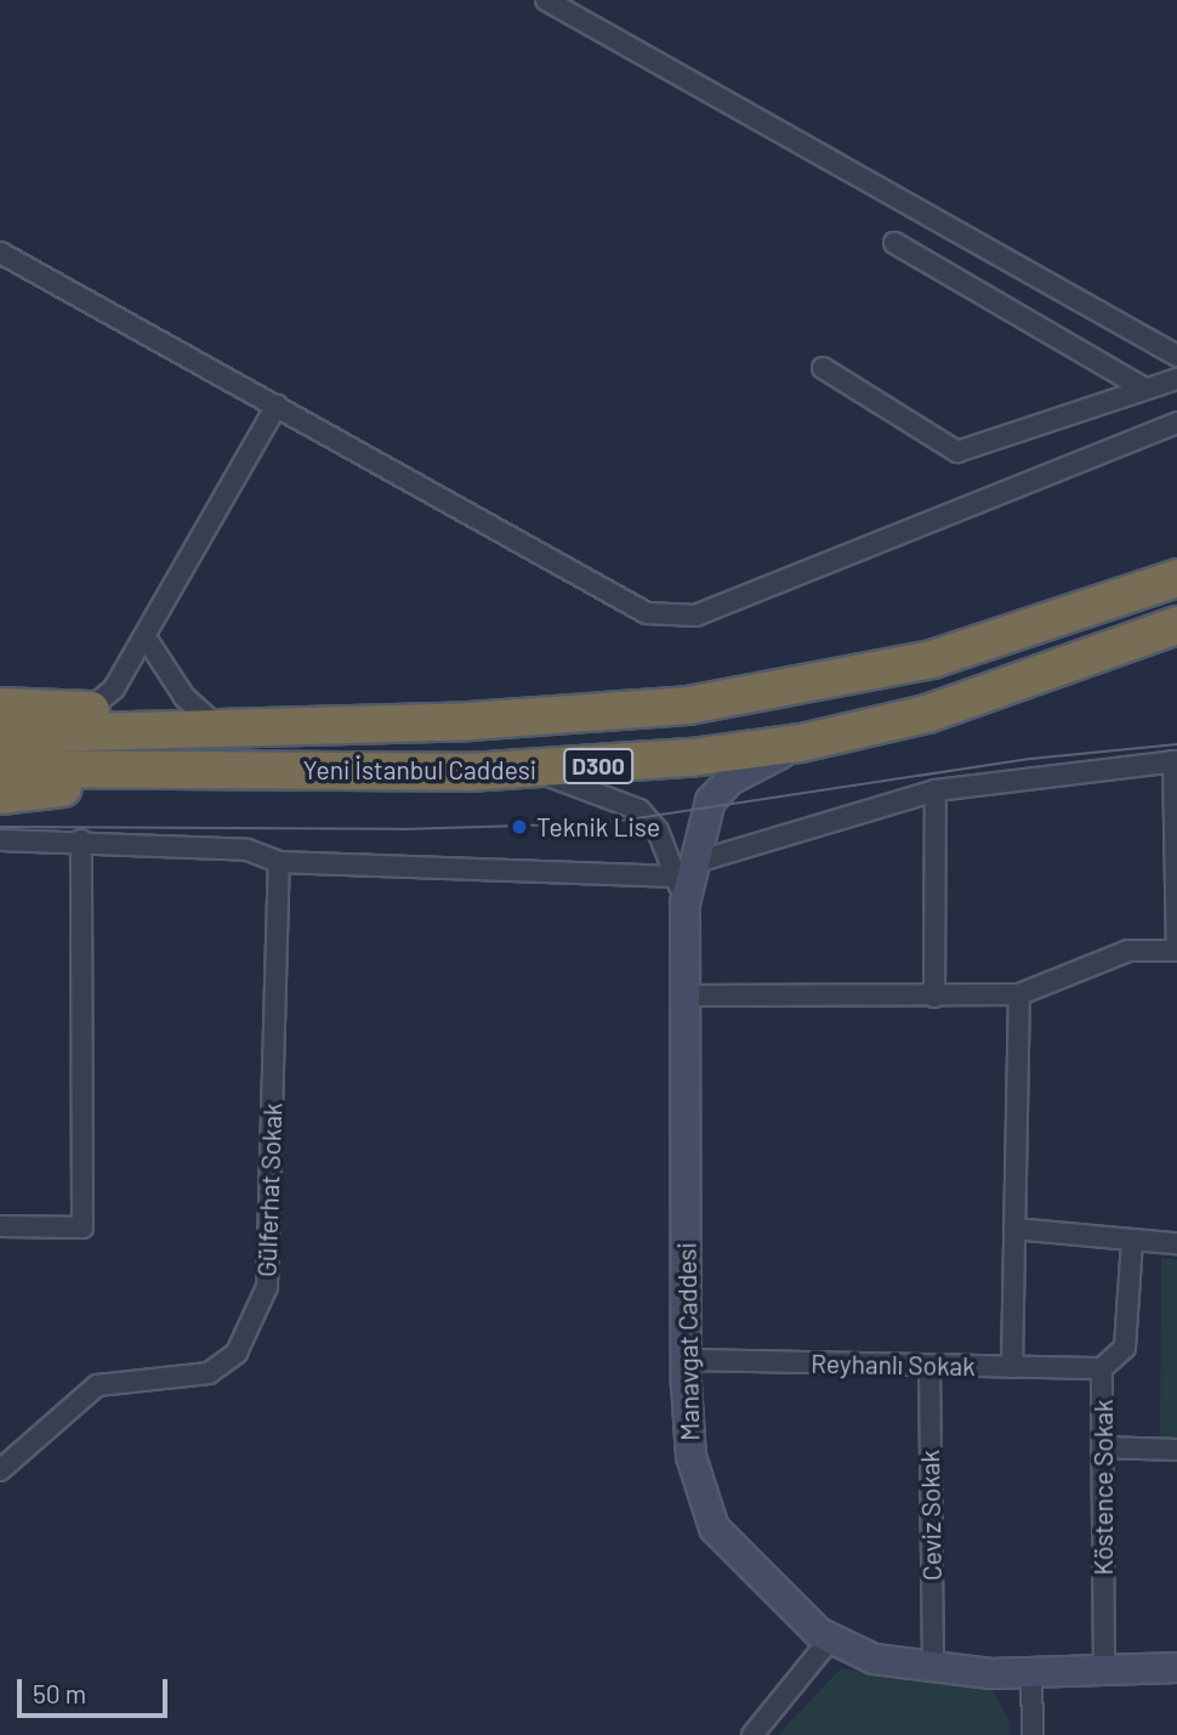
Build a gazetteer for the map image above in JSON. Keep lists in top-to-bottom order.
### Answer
{
  "streets": {
    "highway": ["D300", "Yeni İstanbul Caddesi"],
    "street": [
      "Gülferhat Sokak",
      "Manavgat Caddesi",
      "Reyhanlı Sokak",
      "Köstence Sokak",
      "Ceviz Sokak"
    ]
  },
  "crossings": [
    ["Yeni İstanbul Caddesi", "Manavgat Caddesi"],
    ["Manavgat Caddesi", "Reyhanlı Sokak"],
    ["Manavgat Caddesi", "Köstence Sokak"],
    ["Manavgat Caddesi", "Ceviz Sokak"],
    ["Reyhanlı Sokak", "Köstence Sokak"],
    ["Reyhanlı Sokak", "Ceviz Sokak"]
  ],
  "places": ["Teknik Lise"],
  "scale_bar": "50 m"
}
